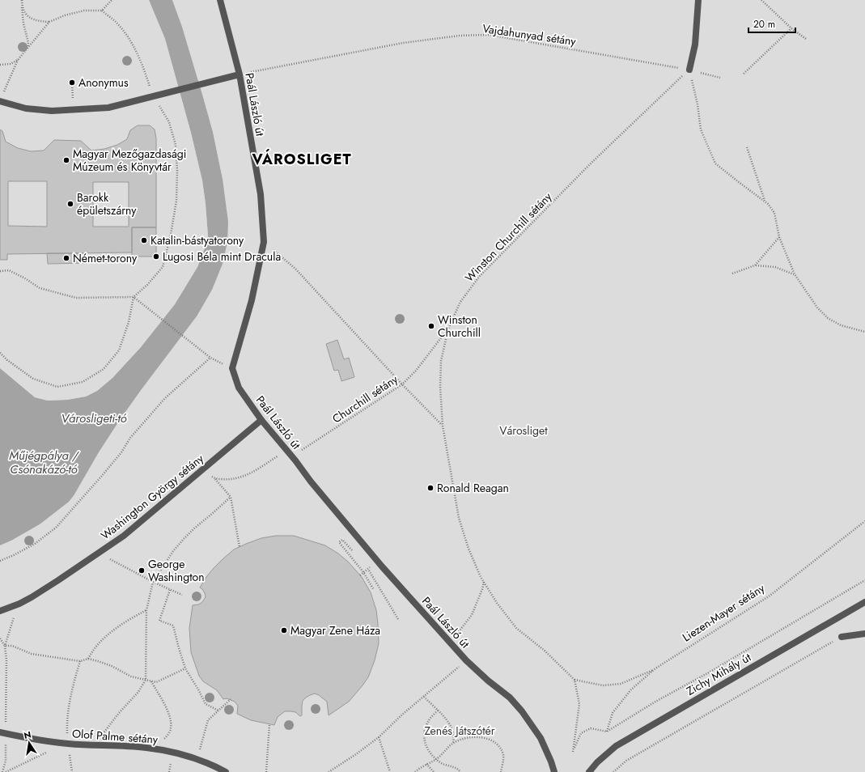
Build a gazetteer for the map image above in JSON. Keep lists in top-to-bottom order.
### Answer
{
  "streets": {
    "street": [
      "Paál László út",
      "Washington György sétány",
      "Zichy Mihály út",
      "Olof Palme sétány"
    ],
    "path": [
      "Vajdahunyad sétány",
      "Winston Churchill sétány",
      "Churchill sétány",
      "Liezen-Mayer sétány"
    ]
  },
  "crossings": [
    ["Vajdahunyad sétány", "Paál László út"],
    ["Vajdahunyad sétány", "Winston Churchill sétány"],
    ["Paál László út", "Churchill sétány"],
    ["Paál László út", "Washington György sétány"],
    ["Winston Churchill sétány", "Churchill sétány"]
  ],
  "districts": ["VÁROSLIGET"],
  "water": ["Városligeti-tó", "Műjégpálya / Csónakázó-tó"],
  "parks": ["Városliget", "Zenés Játszótér"],
  "places": [
    "Anonymus",
    "Magyar Mezőgazdasági Múzeum és Könyvtár",
    "Barokk épületszárny",
    "Katalin-bástyatorony",
    "Lugosi Béla mint Dracula",
    "Német-torony",
    "Winston Churchill",
    "Ronald Reagan",
    "George Washington",
    "Magyar Zene Háza"
  ],
  "scale_bar": "20 m",
  "north": "top"
}
